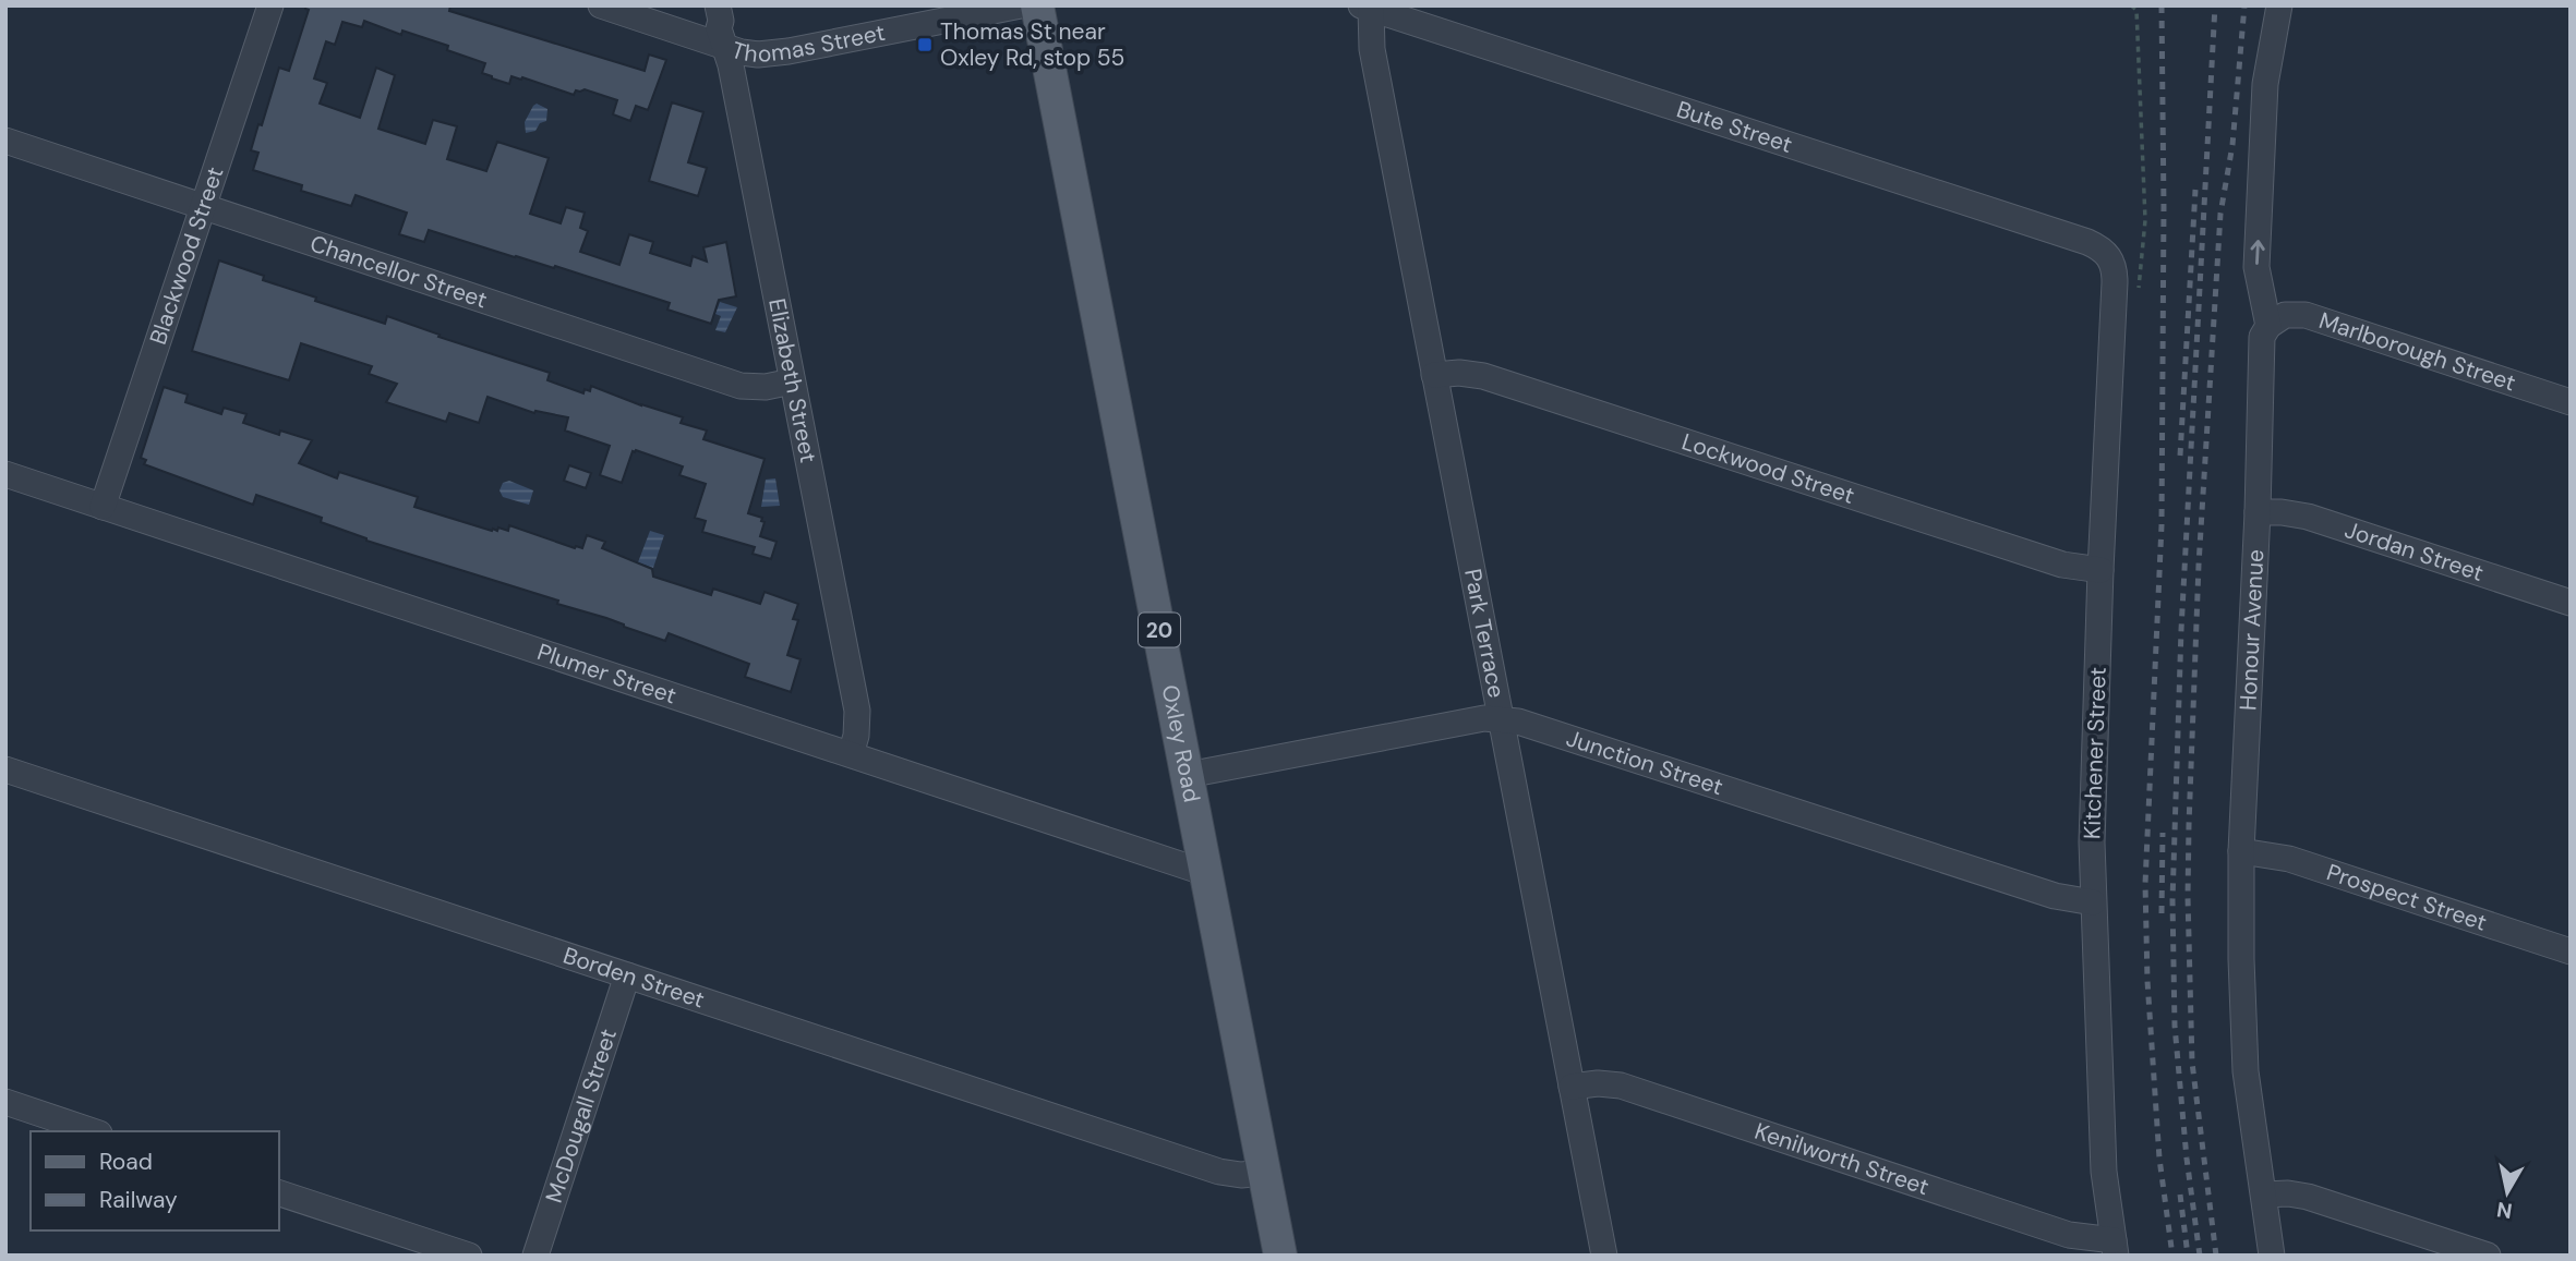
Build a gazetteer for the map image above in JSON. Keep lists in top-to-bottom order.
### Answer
{
  "streets": {
    "main road": ["20", "Oxley Road"],
    "street": [
      "Thomas Street",
      "Bute Street",
      "Blackwood Street",
      "Chancellor Street",
      "Marlborough Street",
      "Elizabeth Street",
      "Lockwood Street",
      "Jordan Street",
      "Honour Avenue",
      "Park Terrace",
      "Plumer Street",
      "Kitchener Street",
      "Junction Street",
      "Prospect Street",
      "Borden Street",
      "McDougall Street",
      "Kenilworth Street"
    ]
  },
  "crossings": [
    ["Thomas Street", "Elizabeth Street"],
    ["Bute Street", "Park Terrace"],
    ["Bute Street", "Kitchener Street"],
    ["Blackwood Street", "Chancellor Street"],
    ["Blackwood Street", "Plumer Street"],
    ["Chancellor Street", "Elizabeth Street"],
    ["Marlborough Street", "Honour Avenue"],
    ["Elizabeth Street", "Plumer Street"],
    ["Lockwood Street", "Park Terrace"],
    ["Lockwood Street", "Kitchener Street"],
    ["Jordan Street", "Honour Avenue"],
    ["Honour Avenue", "Prospect Street"],
    ["Park Terrace", "Junction Street"],
    ["Park Terrace", "Kenilworth Street"],
    ["Plumer Street", "Oxley Road"],
    ["Oxley Road", "Junction Street"],
    ["Oxley Road", "Borden Street"],
    ["Kitchener Street", "Junction Street"],
    ["Kitchener Street", "Kenilworth Street"],
    ["Borden Street", "McDougall Street"]
  ],
  "places": {
    "transit": ["Thomas St near Oxley Rd, stop 55"]
  },
  "legend": ["Road", "Railway"],
  "north": "bottom"
}
